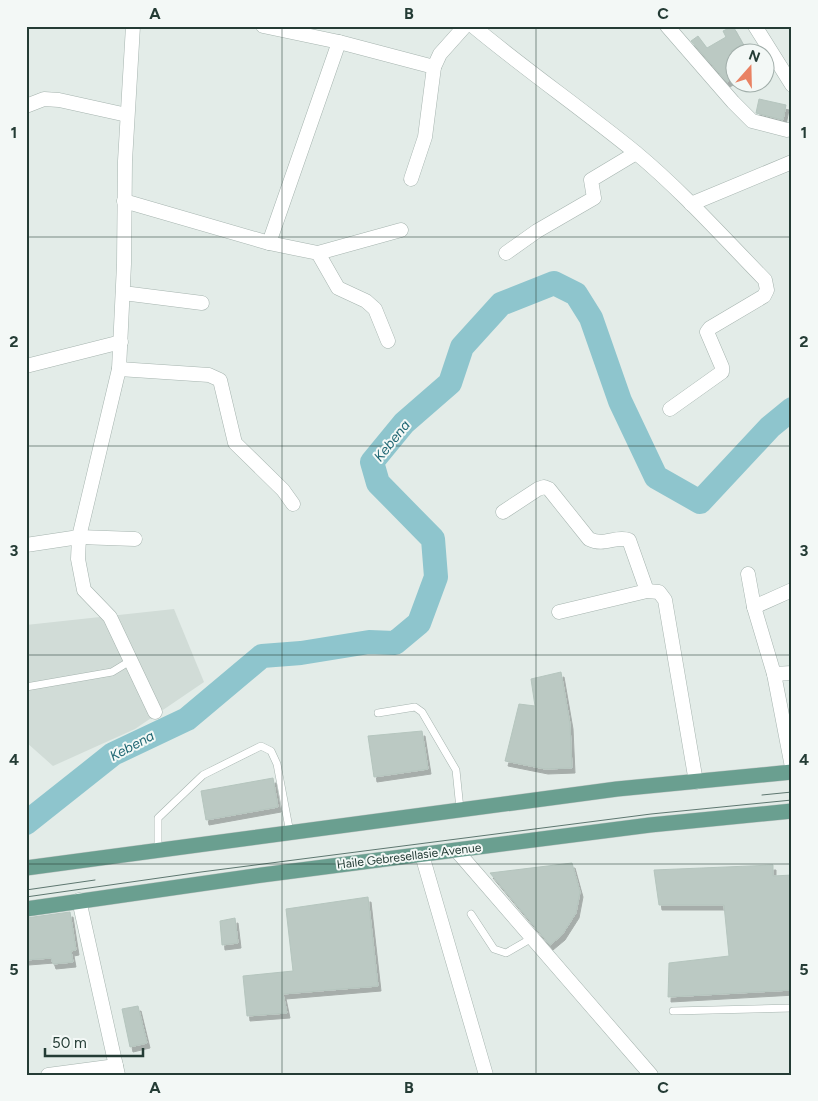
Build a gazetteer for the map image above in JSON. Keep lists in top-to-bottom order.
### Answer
{
  "streets": {
    "main road": ["Haile Gebresellasie Avenue"]
  },
  "water": ["Kebena"],
  "scale_bar": "50 m",
  "north": "top",
  "grid": {
    "columns": ["A", "B", "C"],
    "rows": [
      "1",
      "2",
      "3",
      "4",
      "5"
    ]
  }
}
